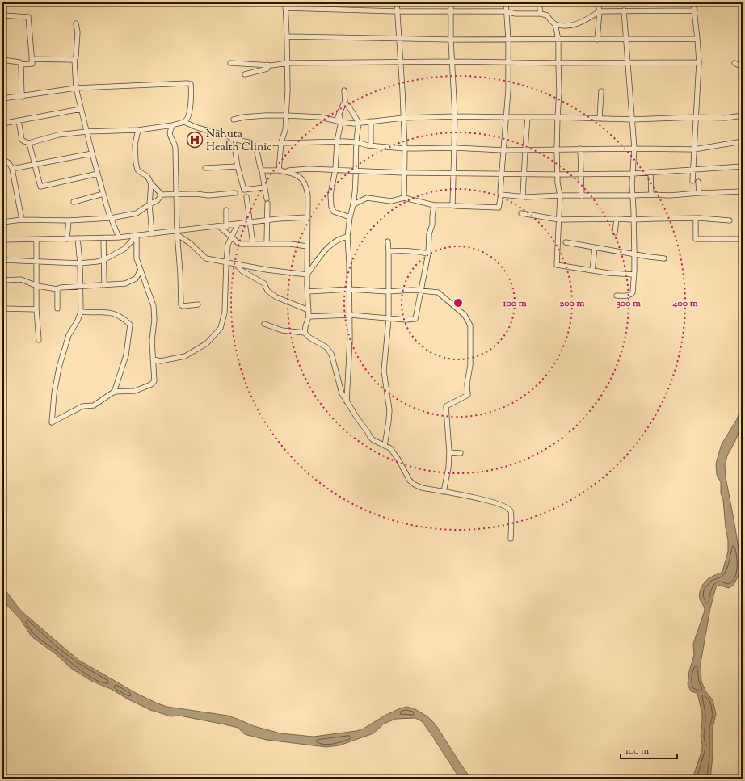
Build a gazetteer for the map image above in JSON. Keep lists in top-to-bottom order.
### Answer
{
  "places": {
    "hospital": ["Nahuta Health Clinic"]
  },
  "scale_bar": "100 m",
  "rings": [
    "100 m",
    "200 m",
    "300 m",
    "400 m"
  ]
}
